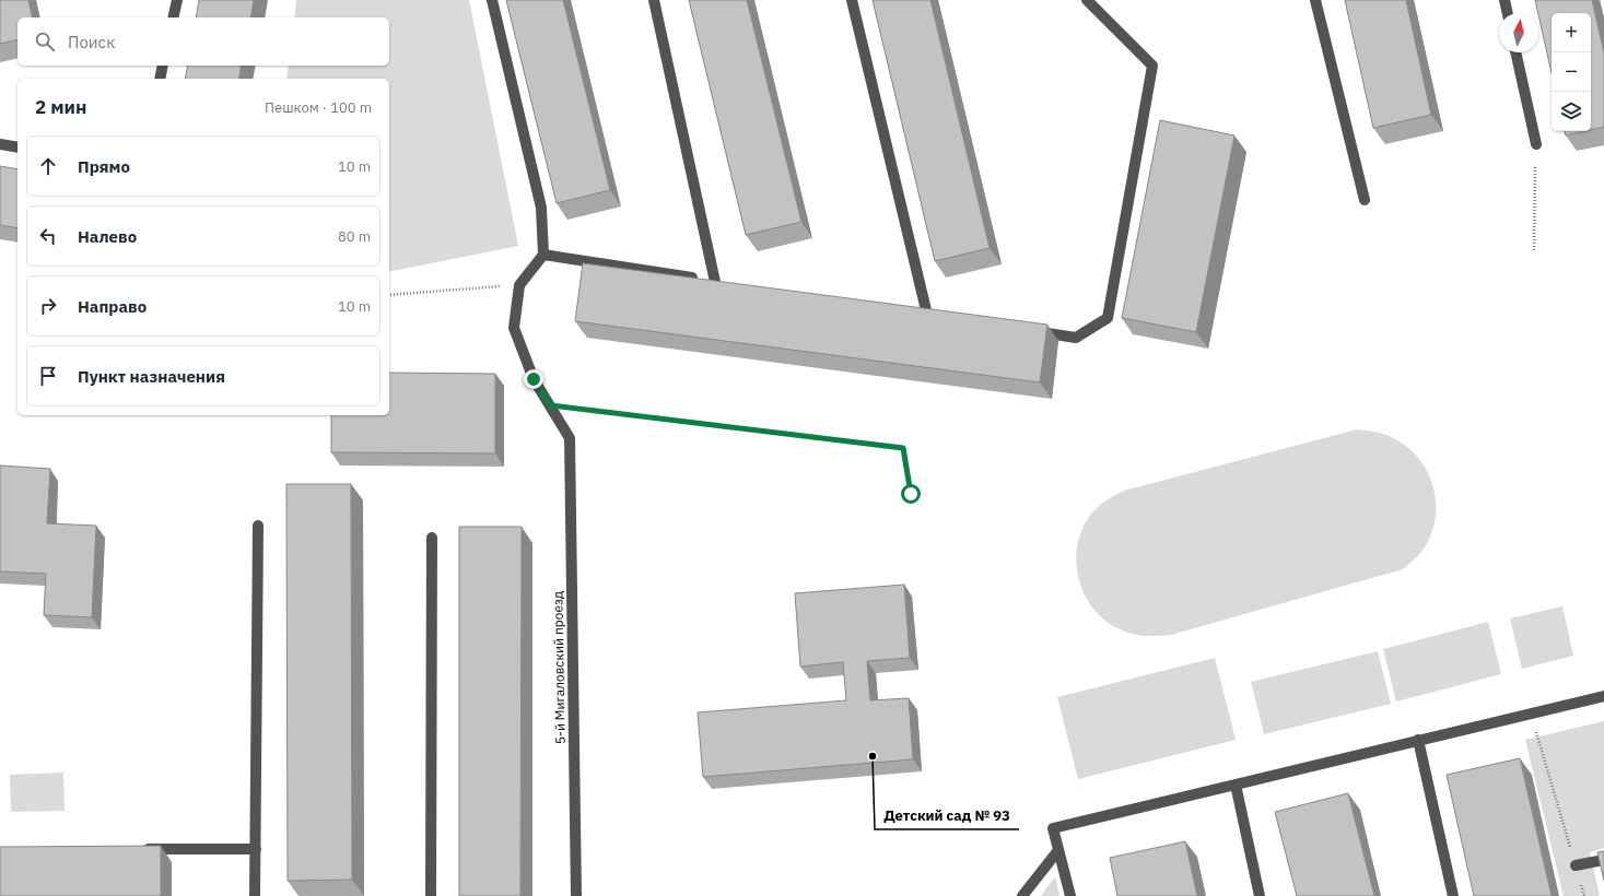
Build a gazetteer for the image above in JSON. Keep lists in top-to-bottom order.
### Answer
{
  "streets": {
    "street": ["5-й Мигаловский проезд"]
  },
  "places": ["Детский сад № 93"],
  "north": "top",
  "page": {
    "map_buttons": ["+", "−"],
    "search": "Поиск",
    "heading": ["2 мин", "Пешком · 100 m"],
    "list": [
      ["Прямо", "10 m"],
      ["Налево", "80 m"],
      ["Направо", "10 m"],
      "Пункт назначения"
    ]
  }
}
